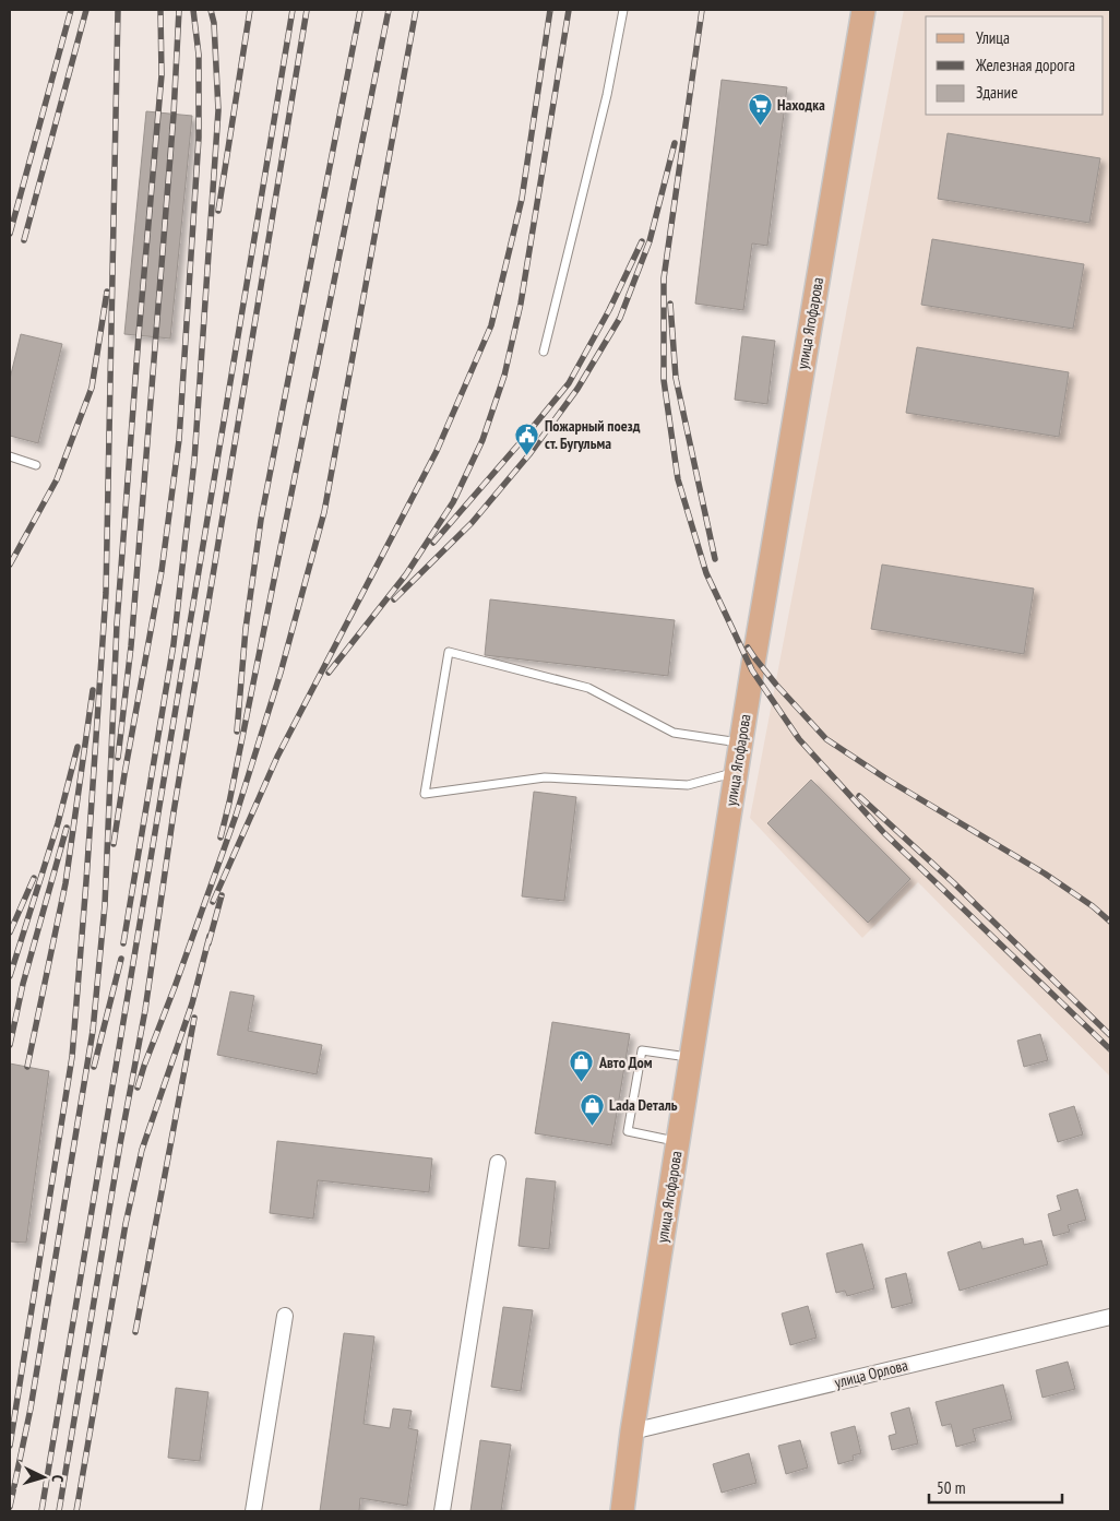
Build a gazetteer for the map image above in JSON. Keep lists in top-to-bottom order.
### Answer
{
  "streets": {
    "main road": ["улица Ягофарова"],
    "street": ["улица Орлова"]
  },
  "crossings": [
    ["улица Ягофарова", "улица Орлова"]
  ],
  "places": {
    "supermarket": ["Находка"],
    "public building": ["Пожарный поезд ст. Бугульма"],
    "shop": ["Авто Дом", "Lada Dеталь"]
  },
  "legend": ["Улица", "Железная дорога", "Здание"],
  "scale_bar": "50 m",
  "north": "right"
}
